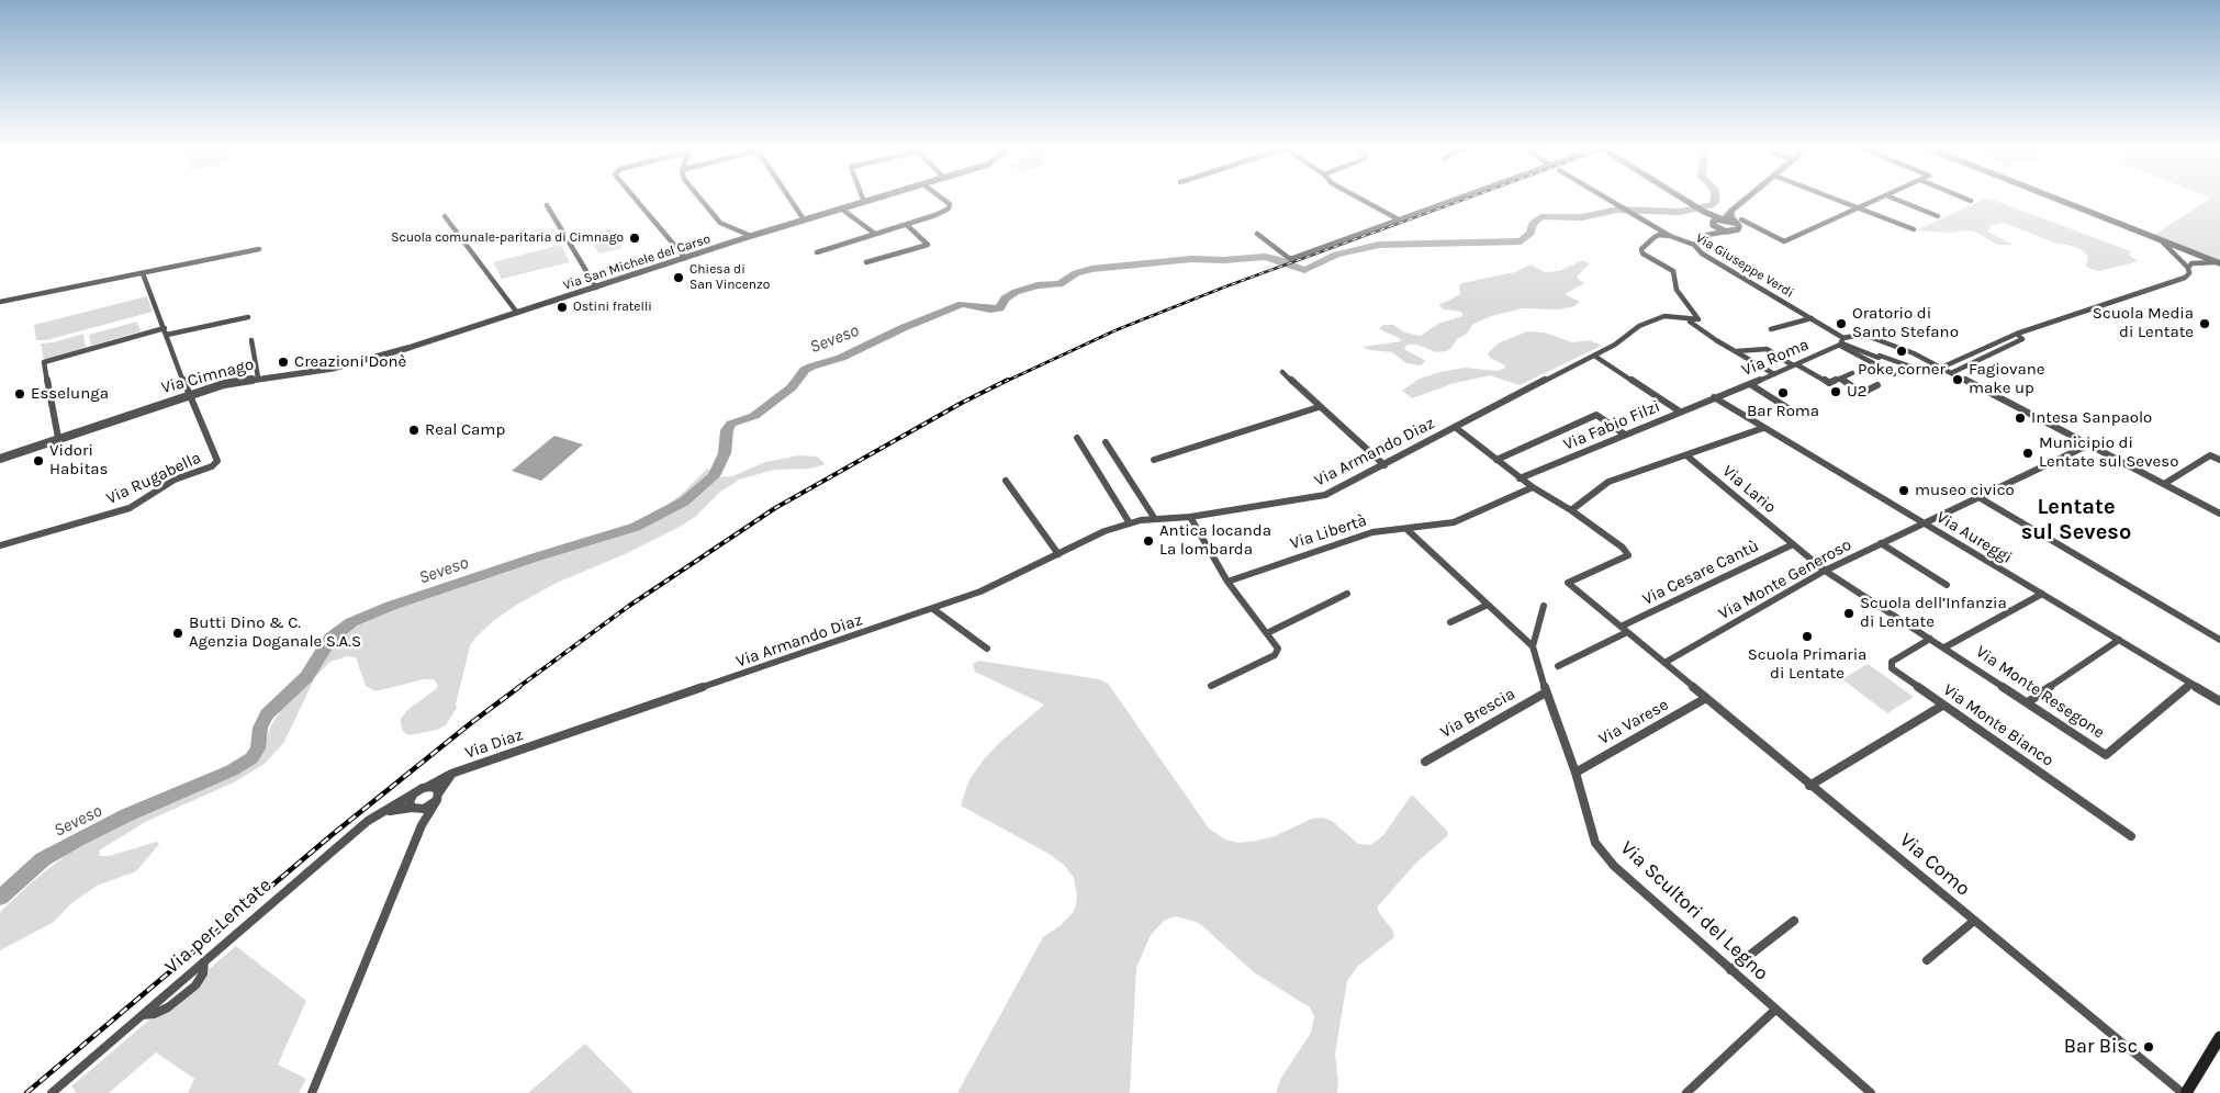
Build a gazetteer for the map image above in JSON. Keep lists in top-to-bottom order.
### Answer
{
  "streets": {
    "street": [
      "Via San Michele del Carso",
      "Via Giuseppe Verdi",
      "Via Roma",
      "Via Cimnago",
      "Via Fabio Filzi",
      "Via Armando Diaz",
      "Via Rugabella",
      "Via Lario",
      "Via Libertà",
      "Via Aureggi",
      "Via Cesare Cantù",
      "Via Monte Generoso",
      "Via Monte Resegone",
      "Via Brescia",
      "Via Varese",
      "Via Monte Bianco",
      "Via Diaz",
      "Via Como",
      "Via Scultori del Legno",
      "Via per Lentate"
    ]
  },
  "crossings": [
    ["Via San Michele del Carso", "Via Cimnago"],
    ["Via Giuseppe Verdi", "Via Roma"],
    ["Via Roma", "Via Fabio Filzi"],
    ["Via Roma", "Via Aureggi"],
    ["Via Cimnago", "Via Rugabella"],
    ["Via Fabio Filzi", "Via Aureggi"],
    ["Via Armando Diaz", "Via Diaz"],
    ["Via Lario", "Via Cesare Cantù"],
    ["Via Lario", "Via Monte Resegone"],
    ["Via Aureggi", "Via Monte Generoso"],
    ["Via Aureggi", "Via Monte Resegone"],
    ["Via Cesare Cantù", "Via Monte Resegone"],
    ["Via Cesare Cantù", "Via Como"],
    ["Via Monte Generoso", "Via Monte Resegone"],
    ["Via Monte Generoso", "Via Como"],
    ["Via Monte Resegone", "Via Monte Bianco"],
    ["Via Brescia", "Via Scultori del Legno"],
    ["Via Varese", "Via Como"],
    ["Via Varese", "Via Scultori del Legno"]
  ],
  "districts": ["Lentate sul Seveso"],
  "water": ["Seveso"],
  "places": [
    "Scuola comunale-paritaria di Cimnago",
    "Chiesa di San Vincenzo",
    "Ostini fratelli",
    "Oratorio di Santo Stefano",
    "Scuola Media di Lentate",
    "Poke corner",
    "Creazioni Donè",
    "Fagiovane make up",
    "U2",
    "Bar Roma",
    "Esselunga",
    "Intesa Sanpaolo",
    "Real Camp",
    "Municipio di Lentate sul Seveso",
    "Vidori Habitas",
    "museo civico",
    "Antica locanda La lombarda",
    "Scuola dell’Infanzia di Lentate",
    "Butti Dino & C. Agenzia Doganale S.A.S",
    "Scuola Primaria di Lentate",
    "Bar Bisc"
  ]
}
